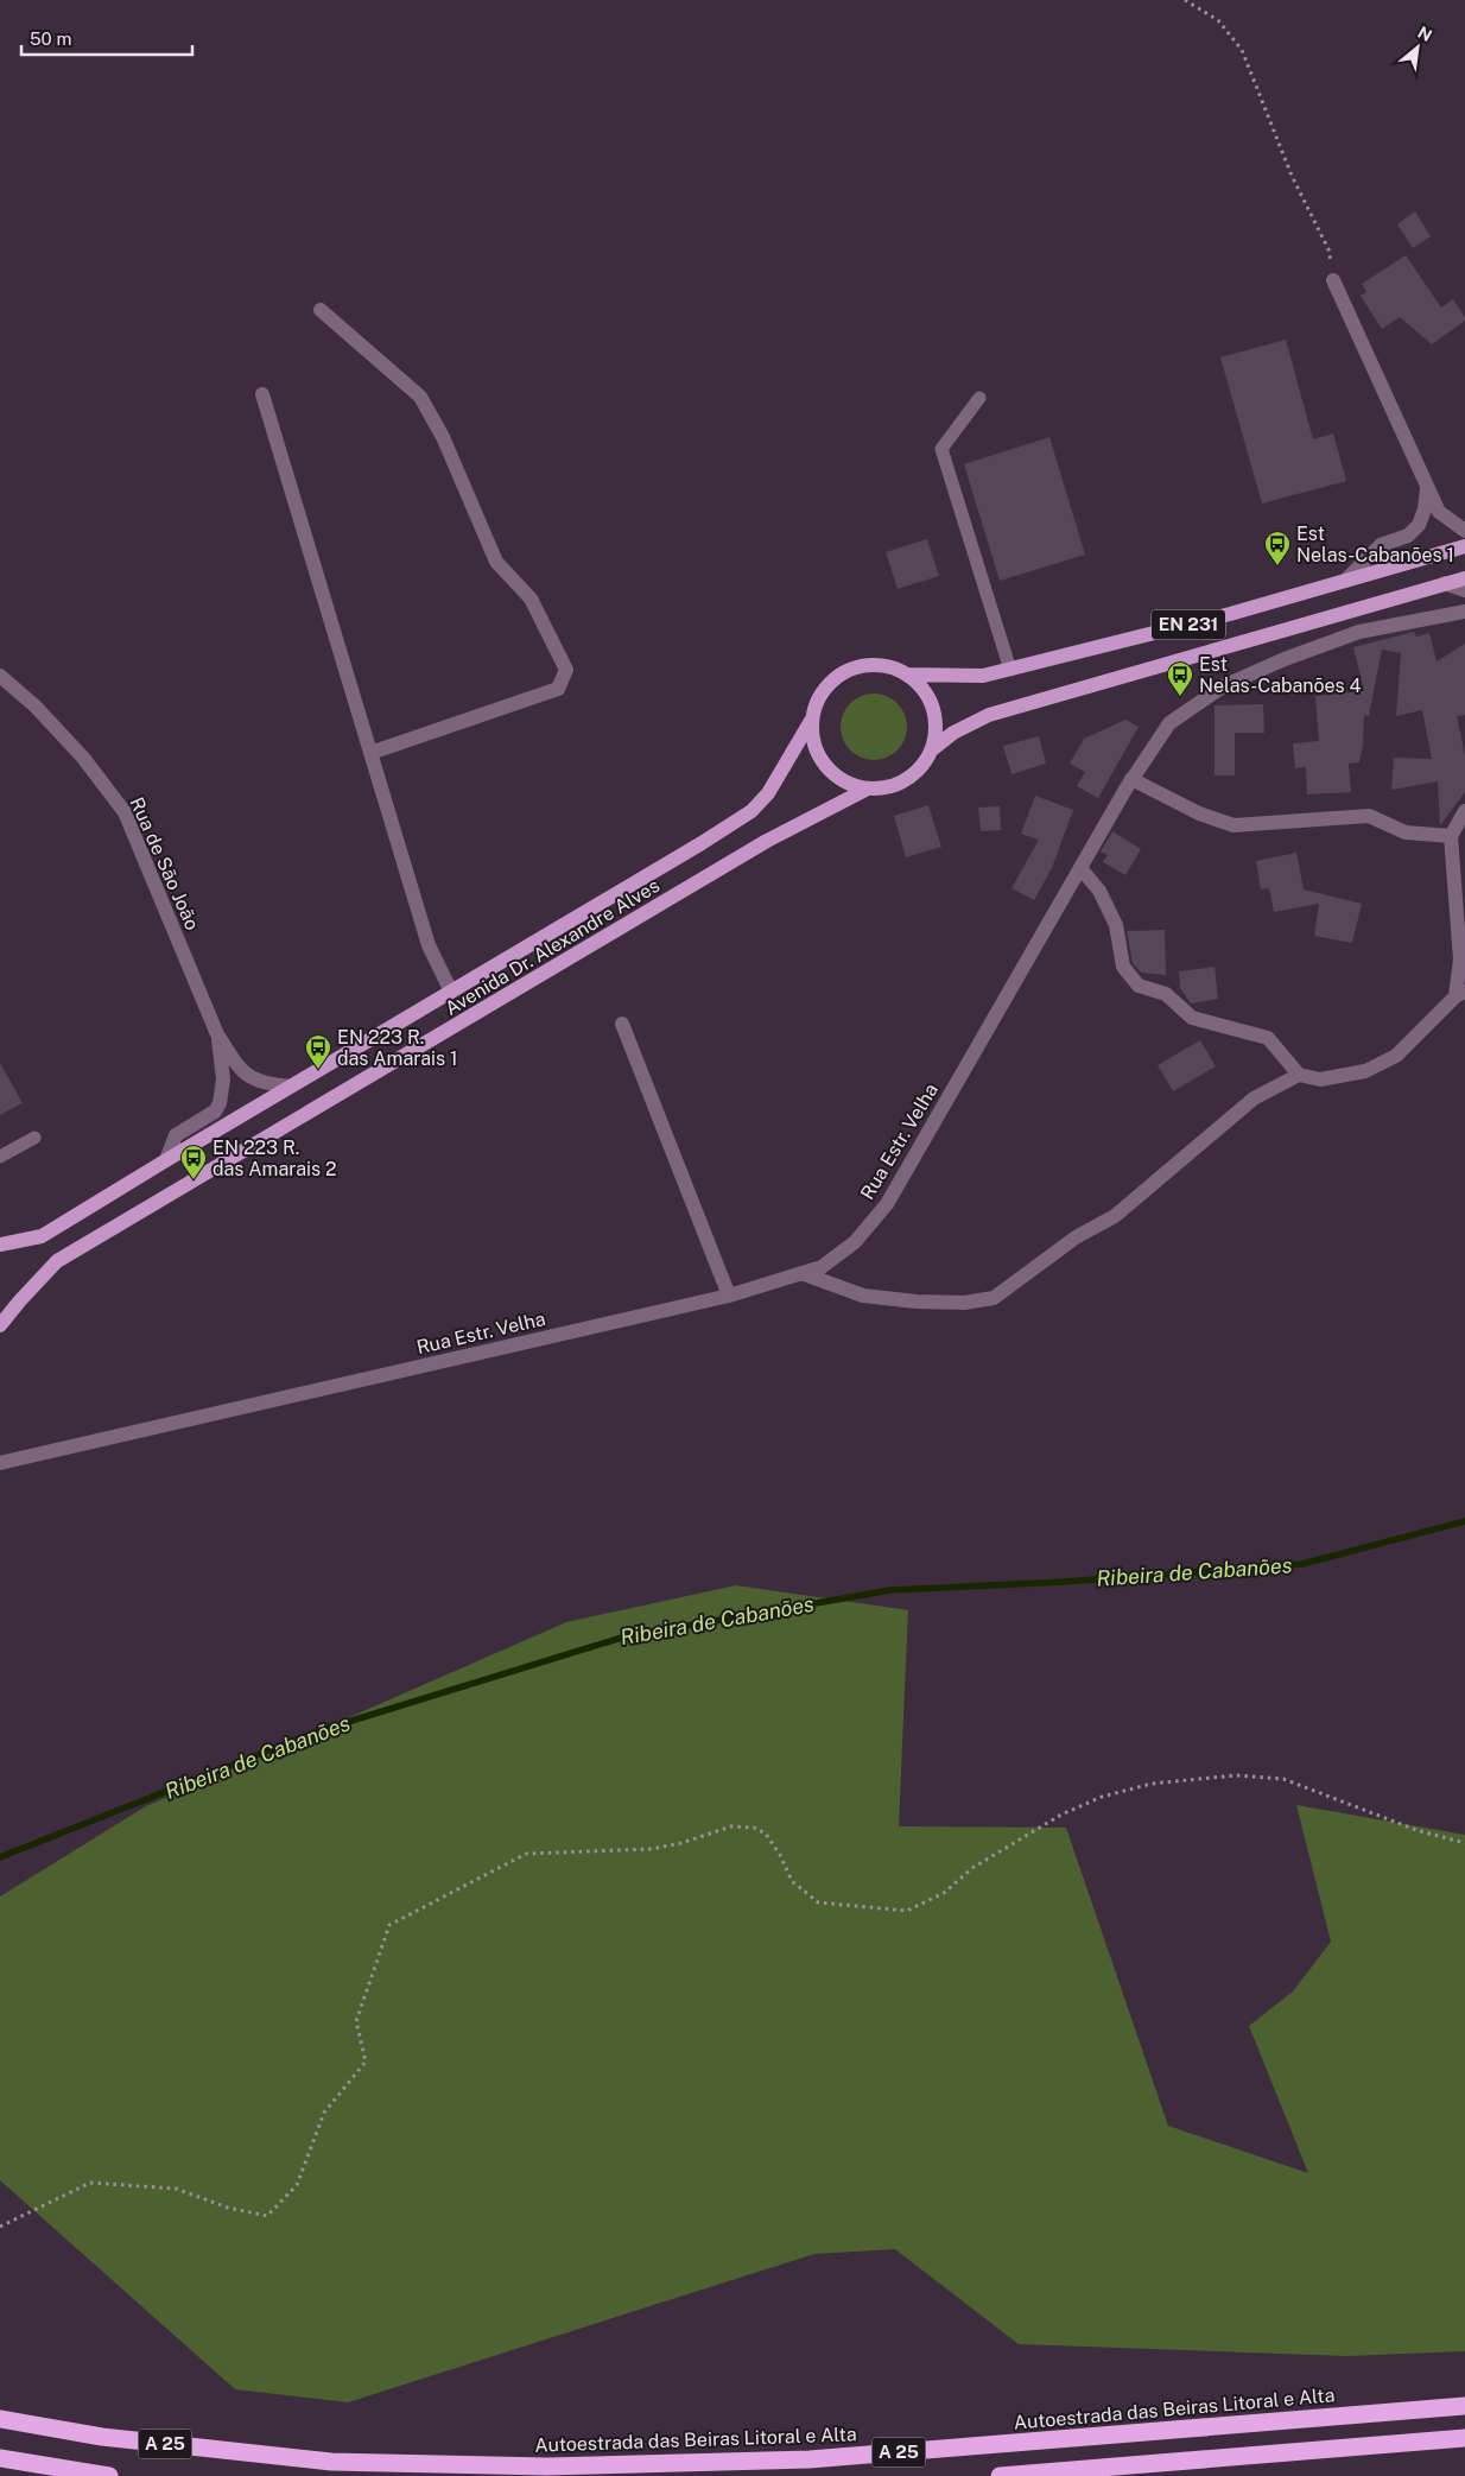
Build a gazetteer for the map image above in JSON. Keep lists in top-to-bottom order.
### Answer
{
  "streets": {
    "highway": ["Autoestrada das Beiras Litoral e Alta", "A 25"],
    "main road": ["EN 231", "Avenida Dr. Alexandre Alves"],
    "street": ["Rua de São João", "Rua Estr. Velha"]
  },
  "crossings": [
    ["EN 231", "Avenida Dr. Alexandre Alves"]
  ],
  "water": ["Ribeira de Cabanões"],
  "places": {
    "bus stop": [
      "Est Nelas-Cabanões 1",
      "Est Nelas-Cabanões 4",
      "EN 223 R. das Amarais 1",
      "EN 223 R. das Amarais 2"
    ]
  },
  "scale_bar": "50 m",
  "north": "top right"
}
